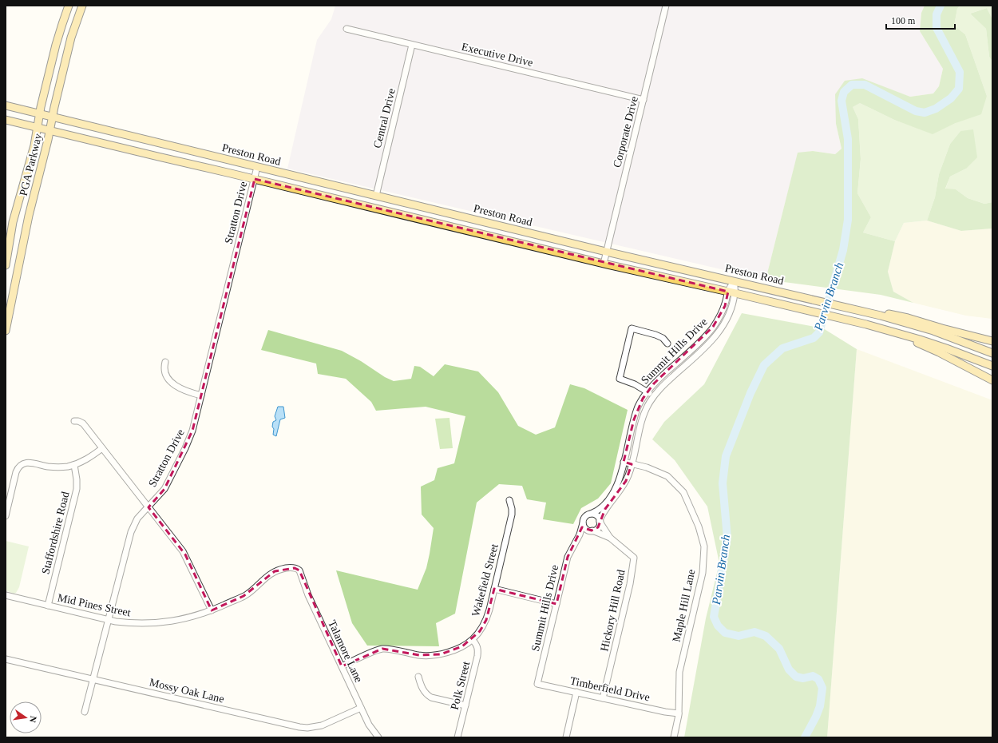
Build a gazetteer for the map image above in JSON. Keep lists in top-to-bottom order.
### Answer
{
  "streets": {
    "main road": ["Preston Road", "PGA Parkway"],
    "street": [
      "Executive Drive",
      "Central Drive",
      "Corporate Drive",
      "Stratton Drive",
      "Summit Hills Drive",
      "Staffordshire Road",
      "Wakefield Street",
      "Mid Pines Street",
      "Maple Hill Lane",
      "Hickory Hill Road",
      "Talamore Lane",
      "Polk Street",
      "Timberfield Drive",
      "Mossy Oak Lane"
    ]
  },
  "crossings": [
    ["Executive Drive", "Central Drive"],
    ["Executive Drive", "Corporate Drive"],
    ["Central Drive", "Preston Road"],
    ["Corporate Drive", "Preston Road"],
    ["Preston Road", "PGA Parkway"],
    ["Preston Road", "Stratton Drive"],
    ["Preston Road", "Summit Hills Drive"],
    ["Stratton Drive", "Mid Pines Street"],
    ["Stratton Drive", "Mossy Oak Lane"],
    ["Summit Hills Drive", "Maple Hill Lane"],
    ["Summit Hills Drive", "Hickory Hill Road"],
    ["Summit Hills Drive", "Timberfield Drive"],
    ["Staffordshire Road", "Mid Pines Street"],
    ["Wakefield Street", "Talamore Lane"],
    ["Wakefield Street", "Polk Street"],
    ["Mid Pines Street", "Talamore Lane"],
    ["Maple Hill Lane", "Timberfield Drive"],
    ["Hickory Hill Road", "Timberfield Drive"],
    ["Talamore Lane", "Mossy Oak Lane"]
  ],
  "water": ["Parvin Branch"],
  "scale_bar": "100 m",
  "north": "right"
}
